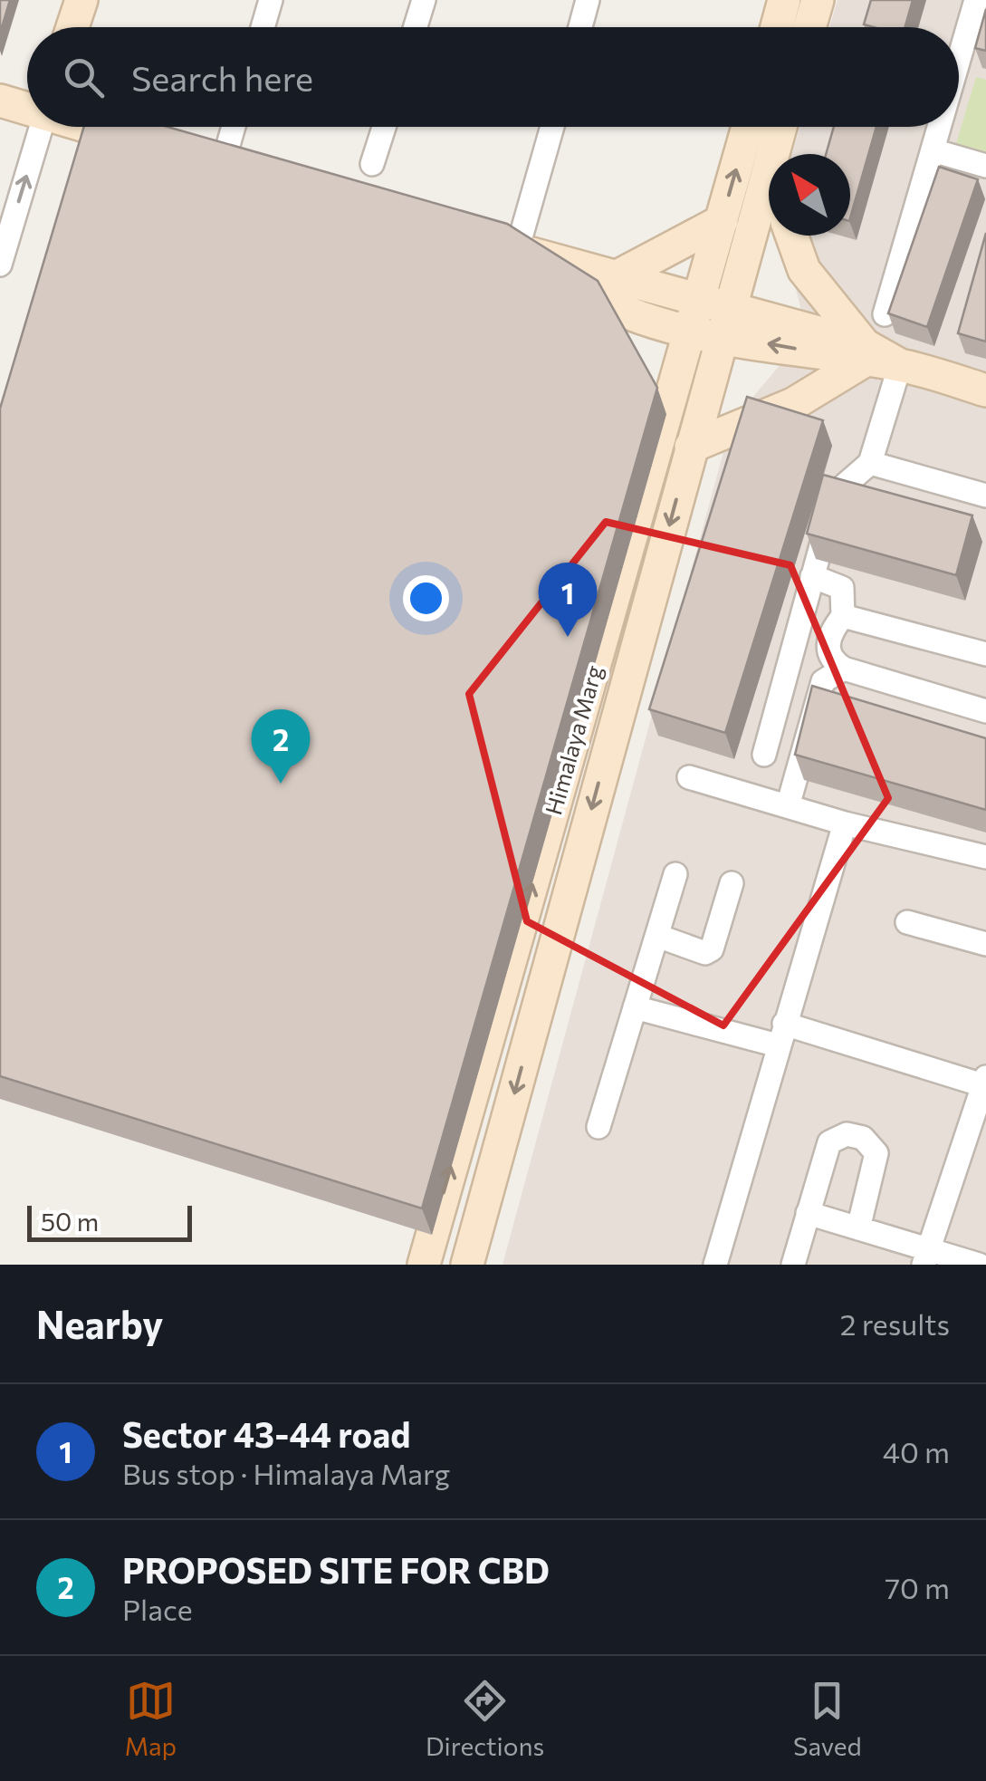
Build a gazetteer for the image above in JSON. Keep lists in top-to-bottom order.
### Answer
{
  "streets": {
    "main road": ["Himalaya Marg"]
  },
  "scale_bar": "50 m",
  "north": "top left",
  "page": {
    "search": "Search here",
    "pins": ["1", "2"],
    "scale": "50 m",
    "heading": ["Nearby", "2 results"],
    "list": [
      {
        "mark": "1",
        "name": "Sector 43-44 road",
        "note": "Bus stop · Himalaya Marg",
        "value": "40 m"
      },
      {
        "mark": "2",
        "name": "PROPOSED SITE FOR CBD",
        "note": "Place",
        "value": "70 m"
      }
    ],
    "nav": ["Map", "Directions", "Saved"]
  }
}
